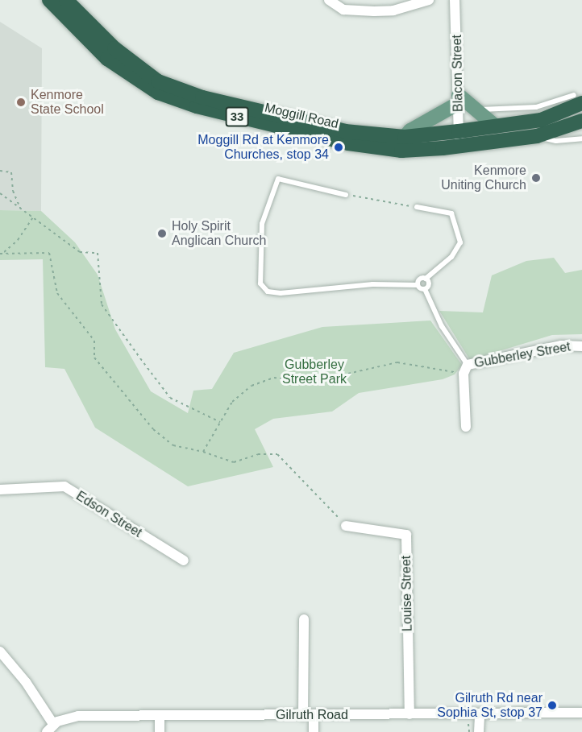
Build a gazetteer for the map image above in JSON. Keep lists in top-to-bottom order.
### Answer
{
  "streets": {
    "highway": ["Moggill Road", "33"],
    "street": [
      "Blacon Street",
      "Gubberley Street",
      "Edson Street",
      "Louise Street",
      "Gilruth Road"
    ]
  },
  "crossings": [
    ["Blacon Street", "Moggill Road"],
    ["Louise Street", "Gilruth Road"]
  ],
  "parks": ["Gubberley Street Park"],
  "places": [
    "Kenmore State School",
    "Moggill Rd at Kenmore Churches, stop 34",
    "Kenmore Uniting Church",
    "Holy Spirit Anglican Church",
    "Gilruth Rd near Sophia St, stop 37"
  ]
}
